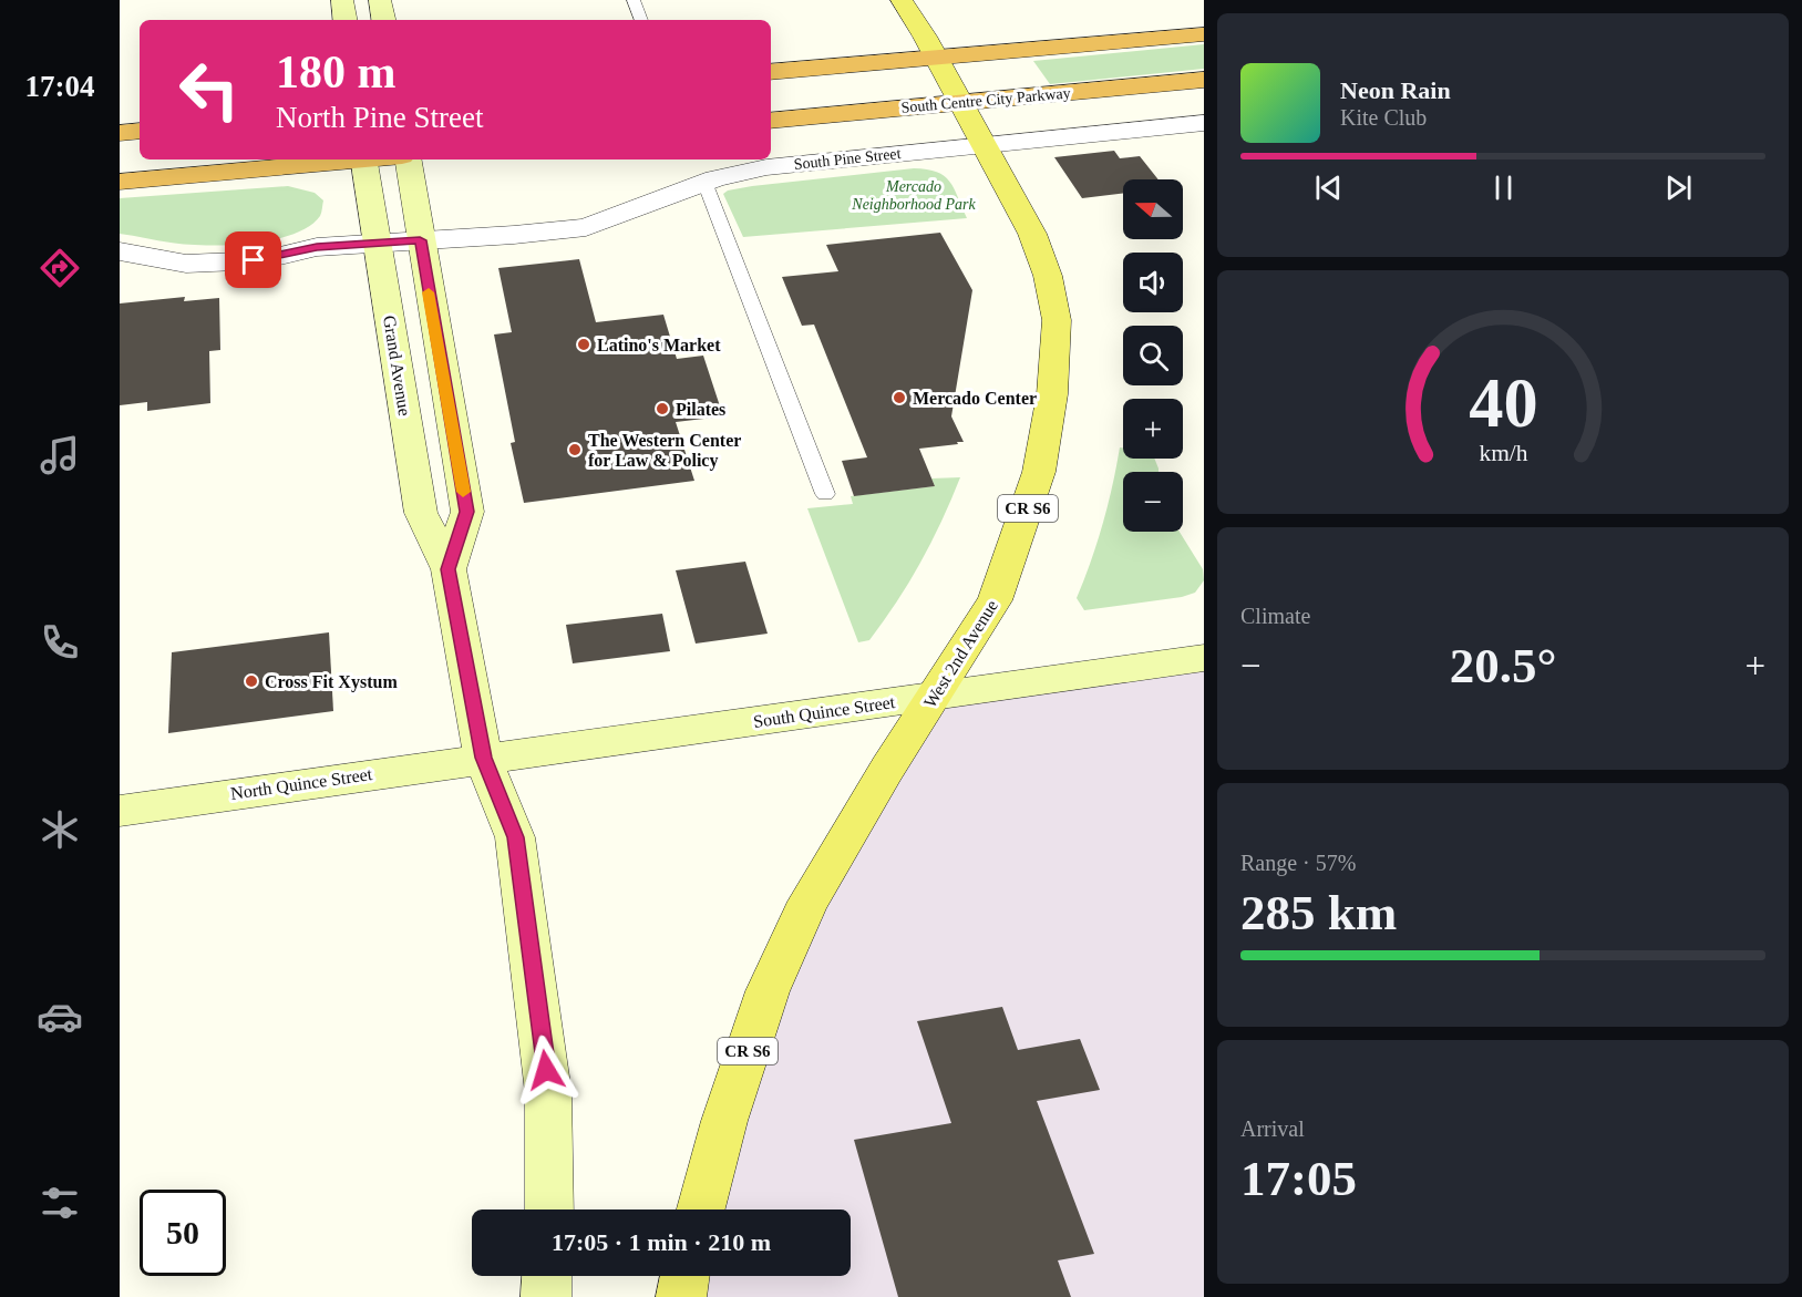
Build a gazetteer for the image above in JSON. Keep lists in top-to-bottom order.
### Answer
{
  "streets": {
    "highway": ["South Centre City Parkway"],
    "main road": [
      "Grand Avenue",
      "CR S6",
      "West 2nd Avenue",
      "South Quince Street",
      "North Quince Street"
    ],
    "street": ["South Pine Street"]
  },
  "crossings": [
    ["South Centre City Parkway", "West 2nd Avenue"],
    ["South Pine Street", "Grand Avenue"],
    ["South Pine Street", "West 2nd Avenue"],
    ["Grand Avenue", "South Quince Street"],
    ["Grand Avenue", "North Quince Street"],
    ["West 2nd Avenue", "South Quince Street"],
    ["South Quince Street", "North Quince Street"]
  ],
  "parks": ["Mercado Neighborhood Park"],
  "places": [
    "Latino's Market",
    "Mercado Center",
    "Pilates",
    "The Western Center for Law & Policy",
    "Cross Fit Xystum"
  ],
  "north": "left",
  "page": {
    "tabs": "17:04",
    "turn": ["180 m", "North Pine Street"],
    "song": ["Neon Rain", "Kite Club"],
    "map_buttons": ["+", "−"],
    "tile": [
      "Climate",
      ["Range · 57%", "285 km"],
      ["Arrival", "17:05"]
    ],
    "heat": ["−", "20.5°", "+"],
    "limit": "50",
    "trip": "17:05 · 1 min · 210 m",
    "gauge": ["40", "km/h"]
  }
}
